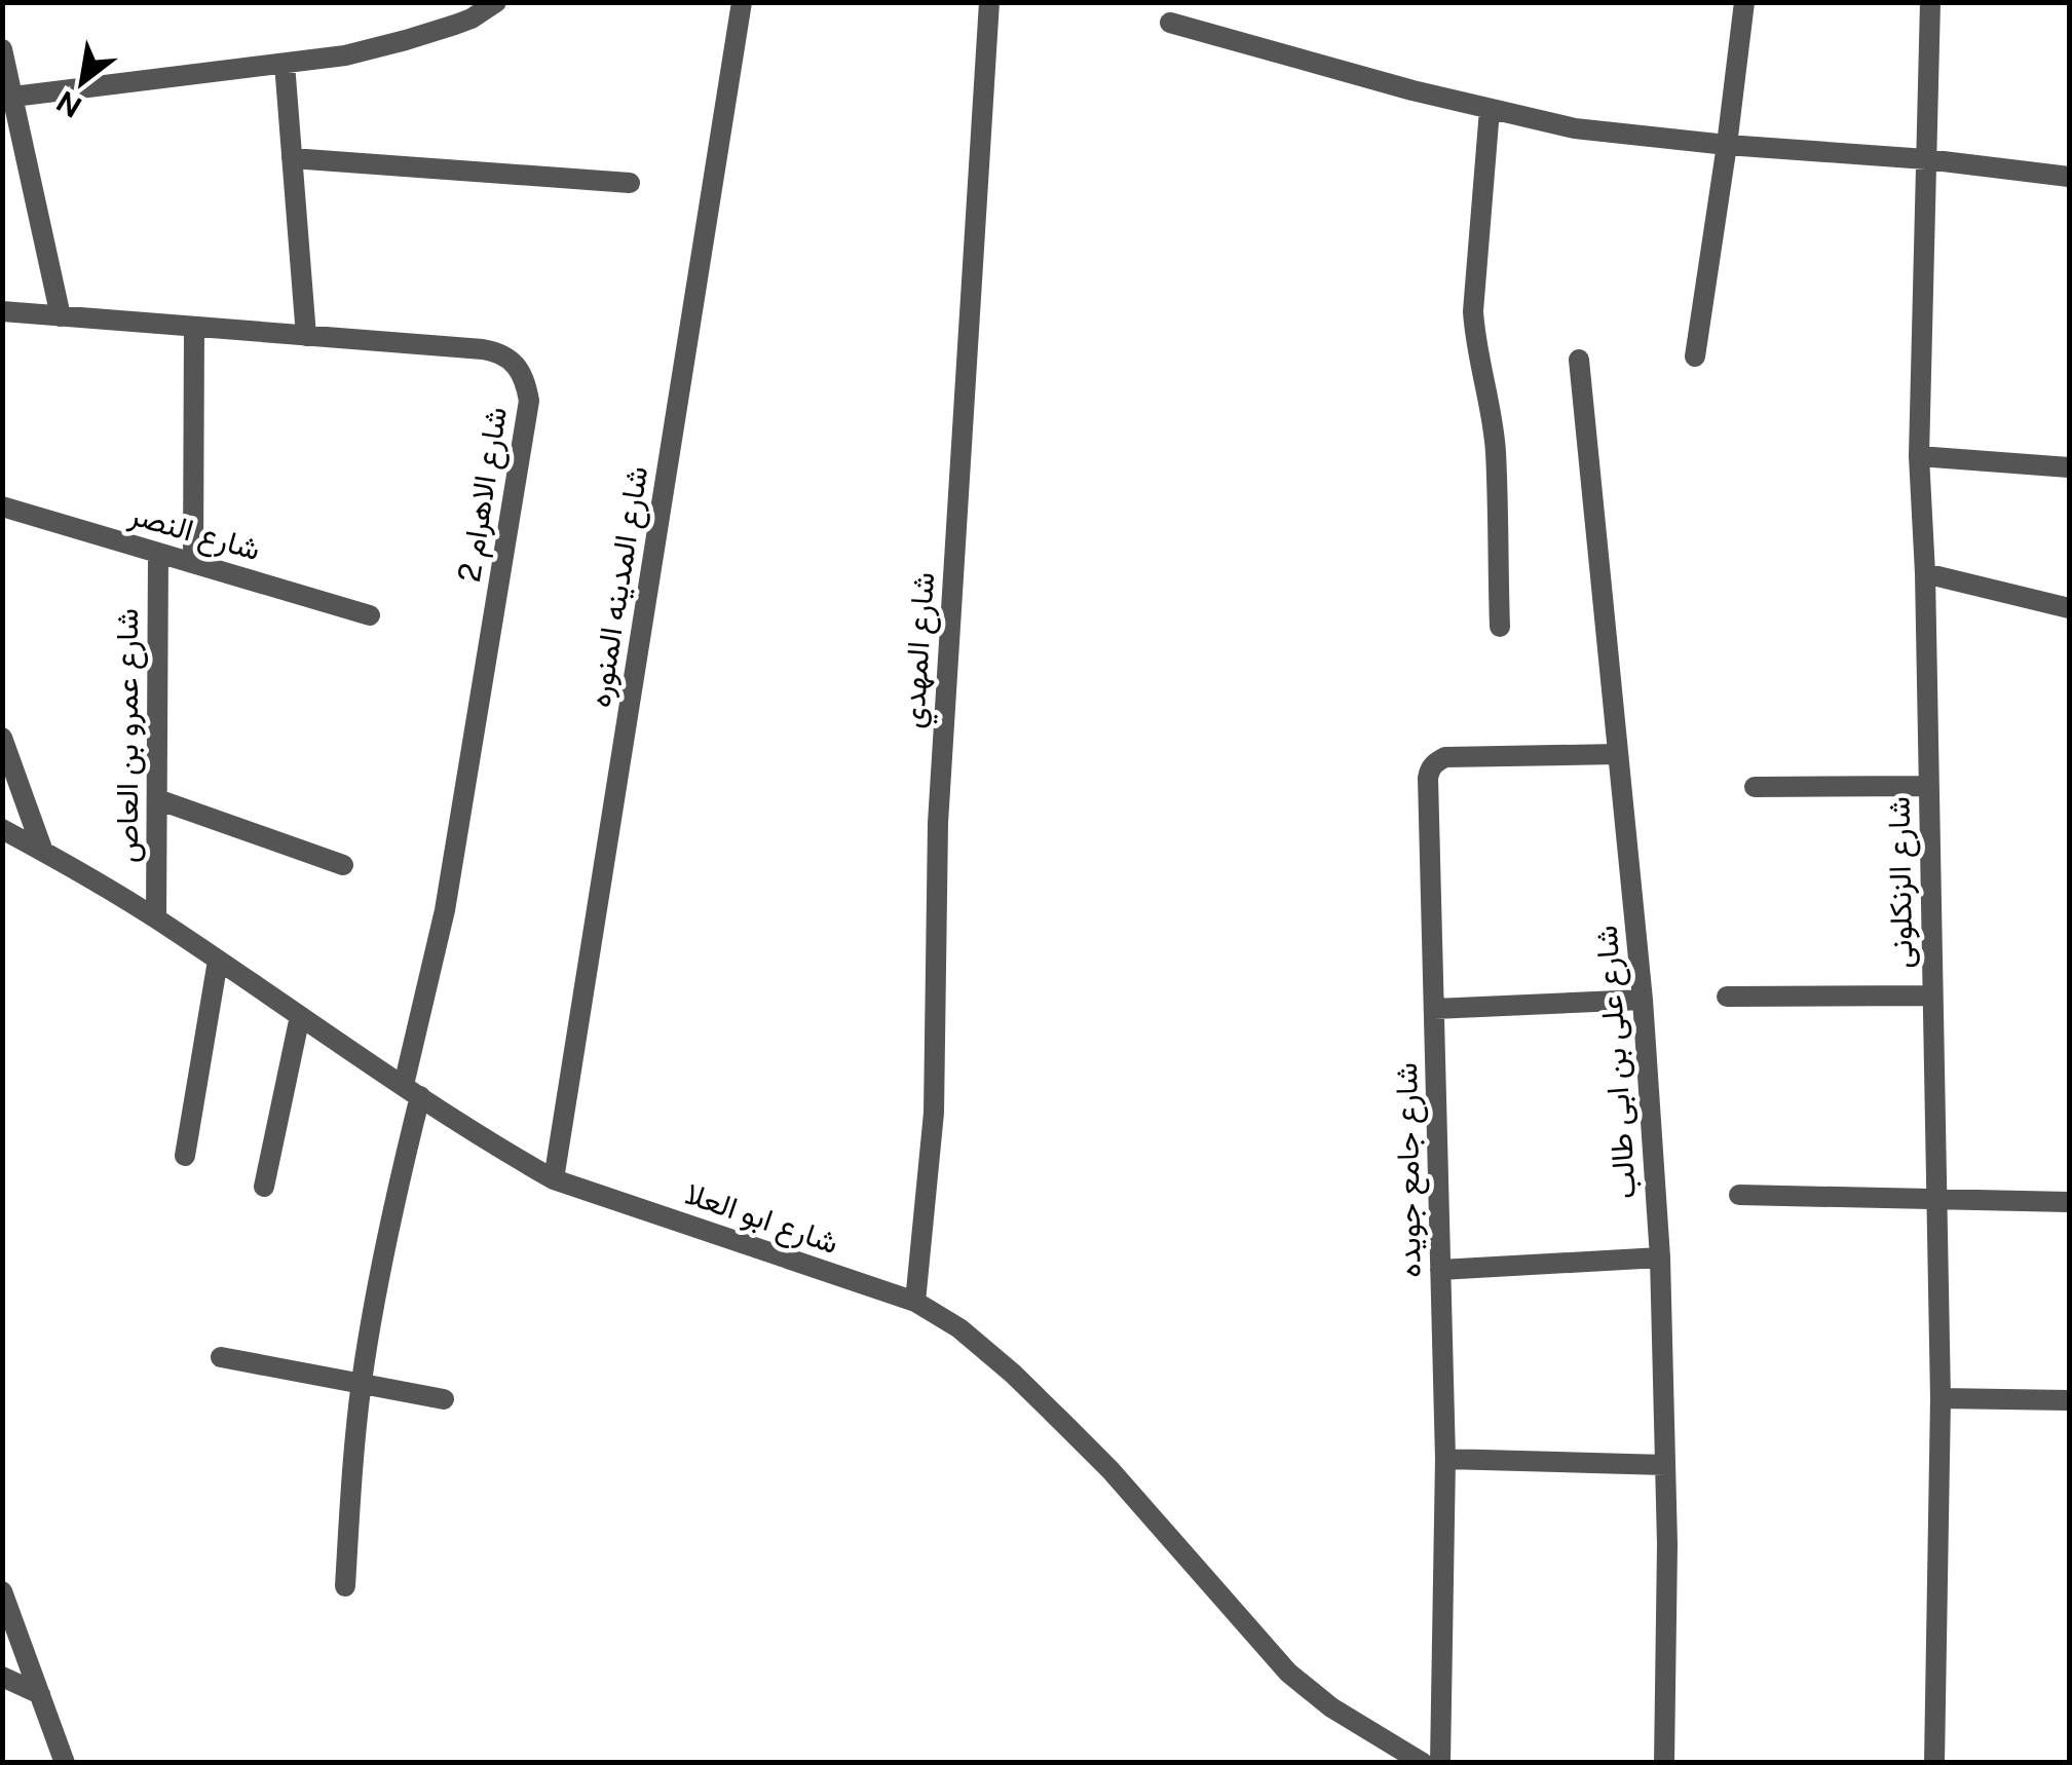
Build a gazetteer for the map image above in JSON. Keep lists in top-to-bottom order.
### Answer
{
  "streets": {
    "street": [
      "شارع الاهرام 2",
      "شارع النصر",
      "شارع المدينه المنوره",
      "شارع المهدي",
      "شارع عمرو بن العاص",
      "شارع الزنكلونى",
      "شارع على بن ابى طالب",
      "شارع جامع جويده",
      "شارع ابو العلا"
    ]
  },
  "crossings": [
    ["شارع الاهرام 2", "شارع ابو العلا"],
    ["شارع النصر", "شارع عمرو بن العاص"],
    ["شارع المدينه المنوره", "شارع ابو العلا"],
    ["شارع المهدي", "شارع ابو العلا"],
    ["شارع عمرو بن العاص", "شارع ابو العلا"],
    ["شارع على بن ابى طالب", "شارع جامع جويده"]
  ],
  "north": "bottom left"
}
